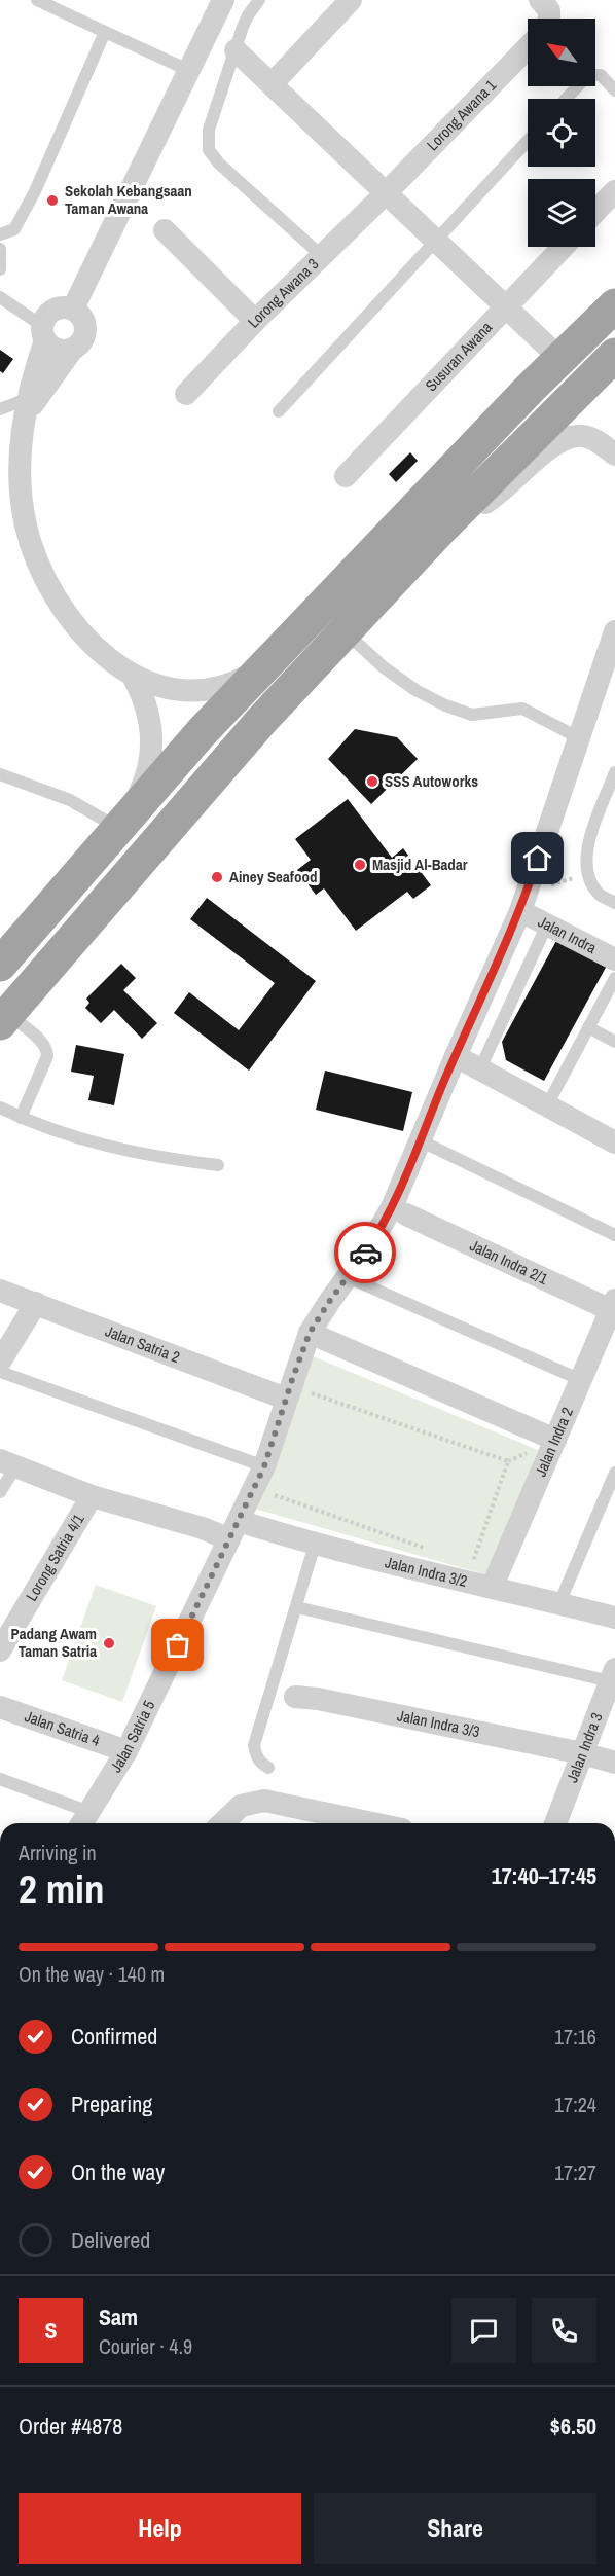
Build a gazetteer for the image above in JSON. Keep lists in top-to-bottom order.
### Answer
{
  "streets": {
    "street": [
      "Lorong Awana 1",
      "Lorong Awana 3",
      "Susuran Awana",
      "Jalan Indra",
      "Jalan Indra 2/1",
      "Jalan Satria 2",
      "Jalan Indra 2",
      "Lorong Satria 4/1",
      "Jalan Indra 3/2",
      "Jalan Indra 3/3",
      "Jalan Satria 4",
      "Jalan Satria 5",
      "Jalan Indra 3"
    ]
  },
  "crossings": [
    ["Lorong Awana 1", "Lorong Awana 3"],
    ["Jalan Indra", "Jalan Satria 5"],
    ["Jalan Indra 2/1", "Jalan Indra 2"],
    ["Jalan Satria 2", "Jalan Satria 5"],
    ["Jalan Indra 2", "Jalan Indra 3/2"],
    ["Lorong Satria 4/1", "Jalan Indra 3/2"],
    ["Jalan Indra 3/2", "Jalan Satria 5"],
    ["Jalan Indra 3/3", "Jalan Indra 3"],
    ["Jalan Satria 4", "Jalan Satria 5"]
  ],
  "places": [
    "Sekolah Kebangsaan Taman Awana",
    "SSS Autoworks",
    "Masjid Al-Badar",
    "Ainey Seafood",
    "Padang Awam Taman Satria"
  ],
  "north": "top left",
  "page": {
    "heading": ["2 min", "Arriving in", "17:40–17:45"],
    "panel": [
      "Sam",
      "Courier · 4.9",
      "Order #4878",
      "$6.50"
    ],
    "bar": "On the way · 140 m",
    "list": [
      ["Confirmed", "17:16"],
      ["Preparing", "17:24"],
      ["On the way", "17:27"],
      "Delivered"
    ],
    "round": "S",
    "buttons": ["Help", "Share"]
  }
}
